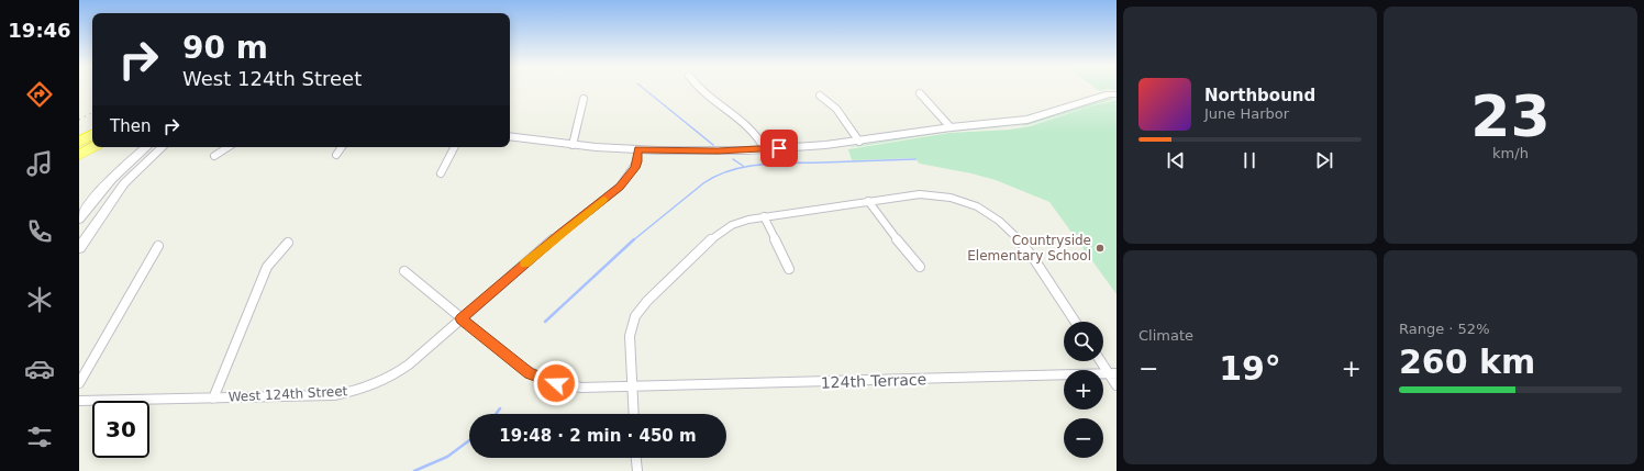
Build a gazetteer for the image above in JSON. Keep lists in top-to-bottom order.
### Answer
{
  "streets": {
    "street": ["124th Terrace", "West 124th Street"]
  },
  "crossings": [
    ["124th Terrace", "West 124th Street"]
  ],
  "places": ["Countryside Elementary School"],
  "page": {
    "tabs": "19:46",
    "tile": [
      ["23", "km/h"],
      "Climate",
      ["Range · 52%", "260 km"]
    ],
    "turn": ["90 m", "West 124th Street"],
    "song": ["Northbound", "June Harbor"],
    "then": "Then",
    "map_buttons": ["+", "−"],
    "heat": ["−", "19°", "+"],
    "limit": "30",
    "trip": "19:48 · 2 min · 450 m"
  }
}
